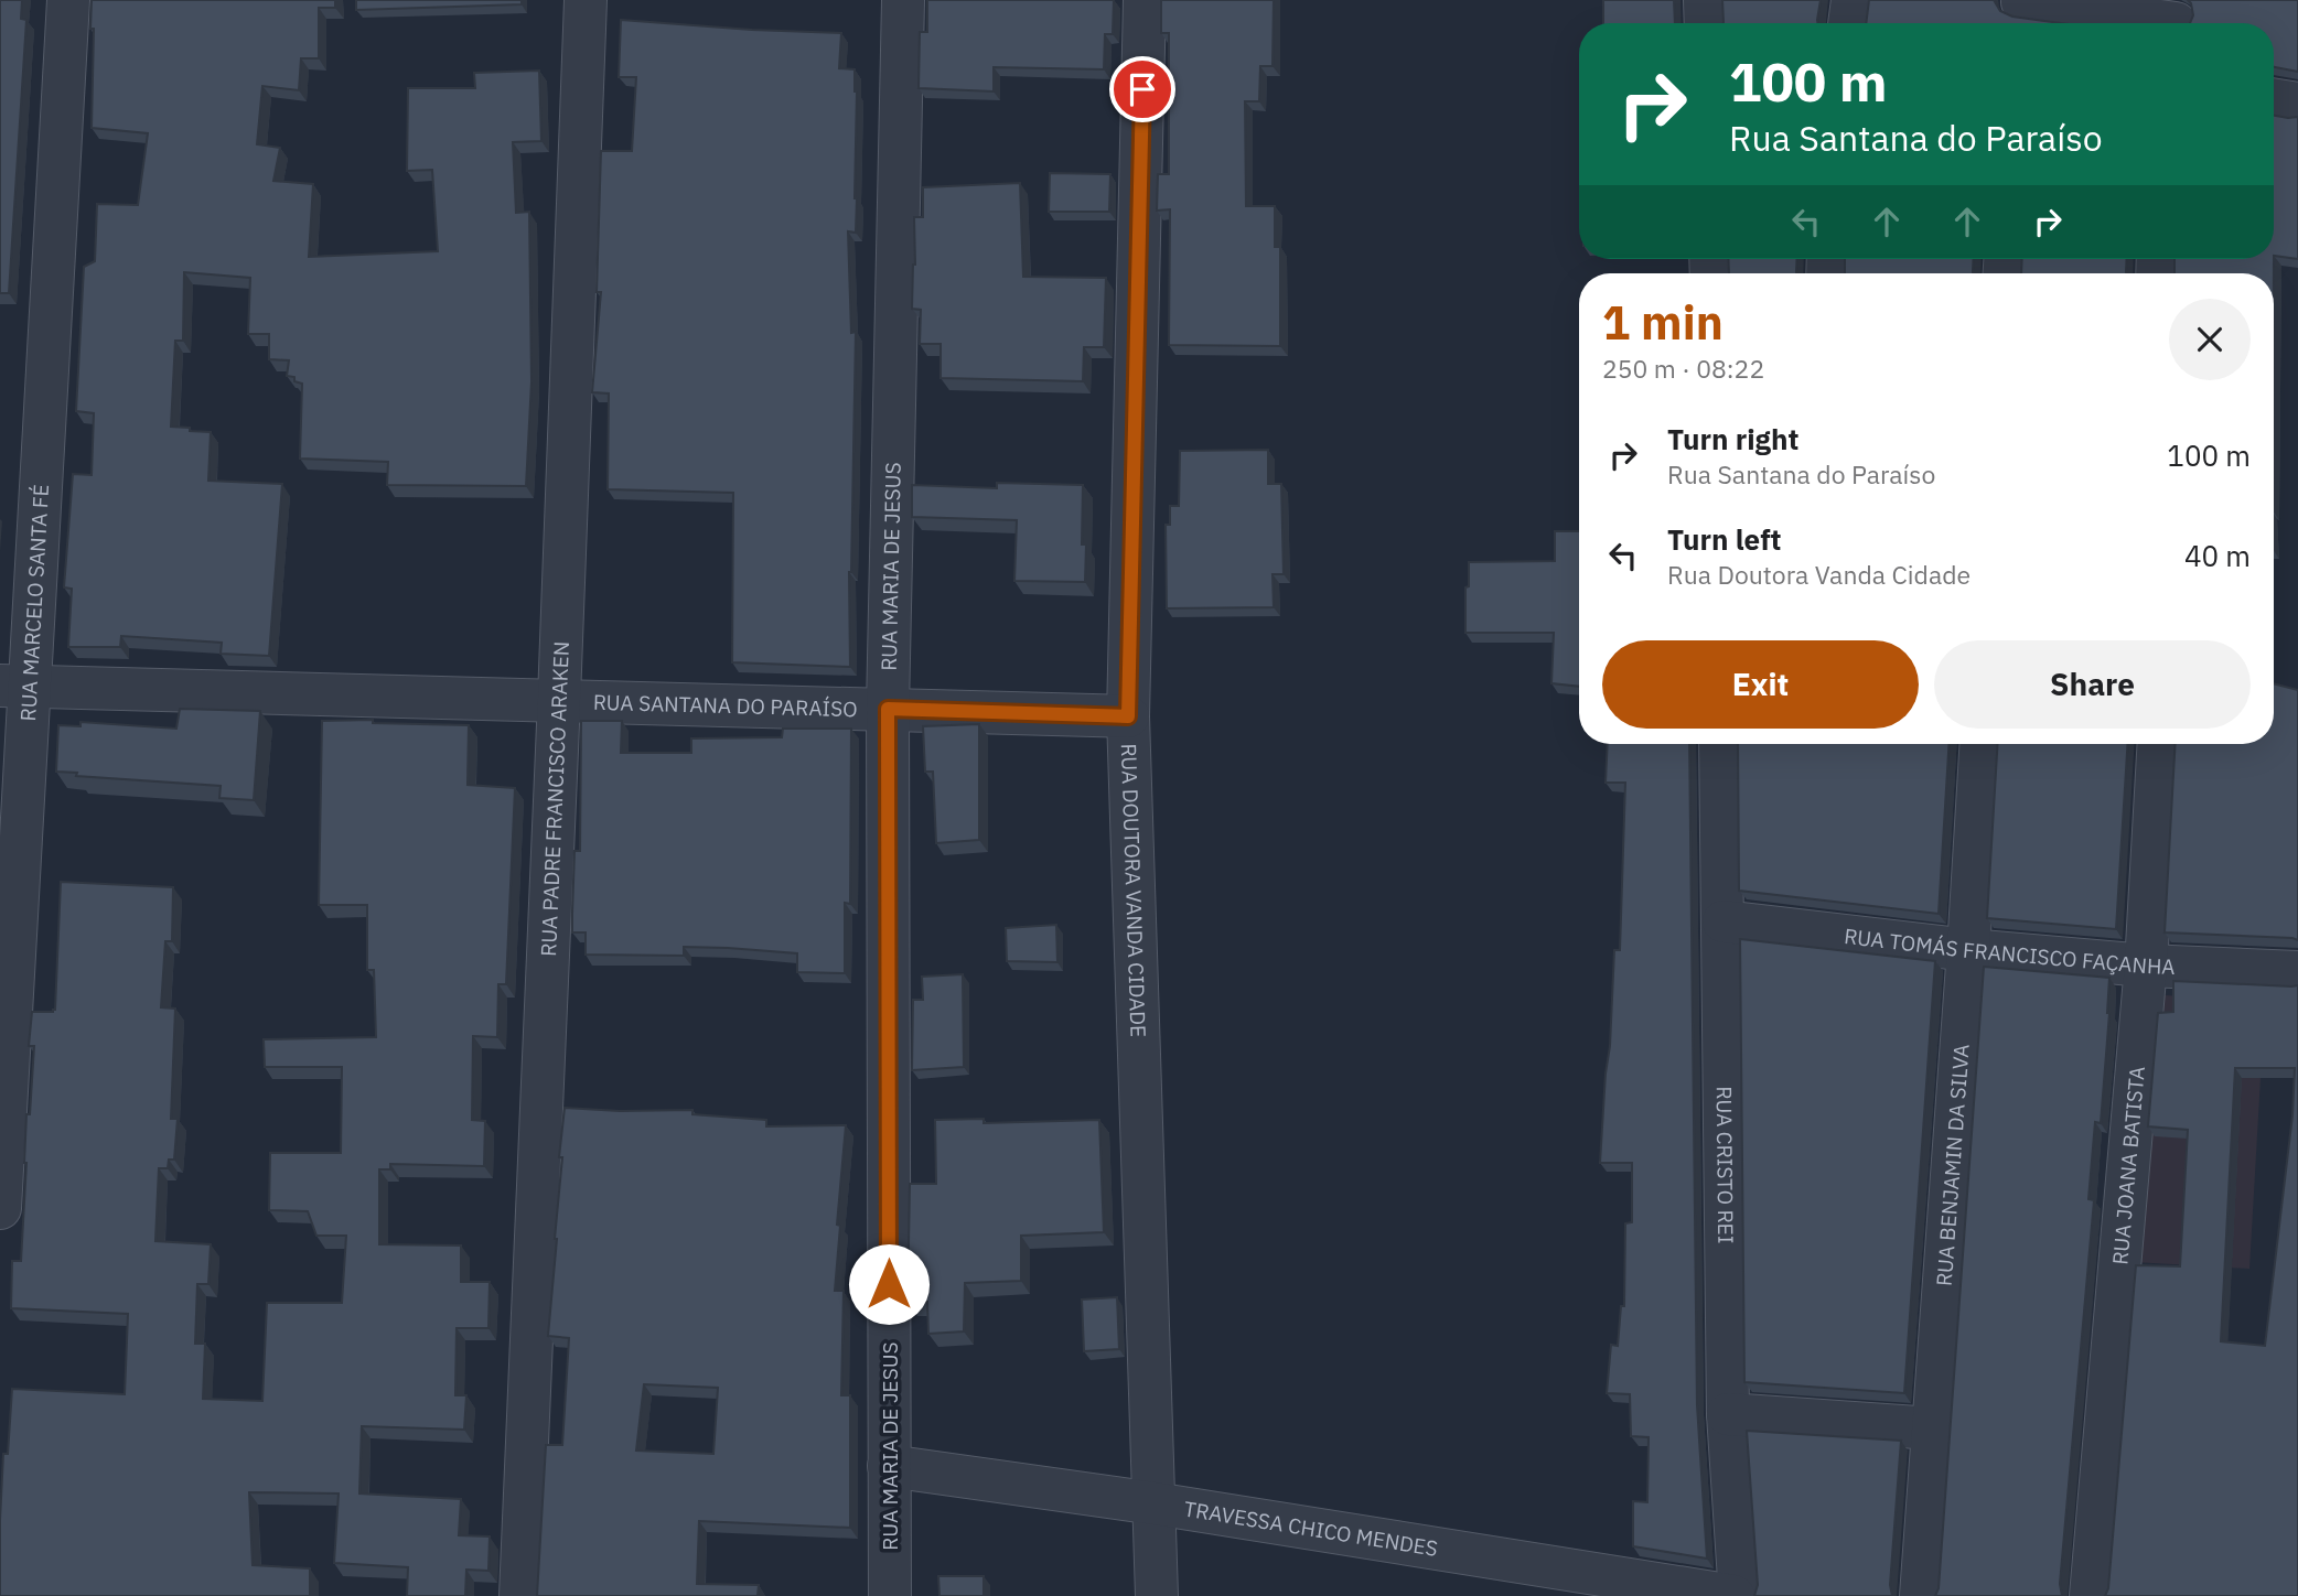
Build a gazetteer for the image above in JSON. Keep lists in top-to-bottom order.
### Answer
{
  "streets": {
    "street": [
      "RUA MARIA DE JESUS",
      "RUA MARCELO SANTA FÉ",
      "RUA SANTANA DO PARAÍSO",
      "RUA PADRE FRANCISCO ARAKEN",
      "RUA DOUTORA VANDA CIDADE",
      "RUA TOMÁS FRANCISCO FAÇANHA",
      "RUA BENJAMIN DA SILVA",
      "RUA CRISTO REI",
      "RUA JOANA BATISTA",
      "TRAVESSA CHICO MENDES"
    ]
  },
  "crossings": [
    ["RUA MARIA DE JESUS", "RUA SANTANA DO PARAÍSO"],
    ["RUA MARIA DE JESUS", "TRAVESSA CHICO MENDES"],
    ["RUA MARCELO SANTA FÉ", "RUA SANTANA DO PARAÍSO"],
    ["RUA SANTANA DO PARAÍSO", "RUA PADRE FRANCISCO ARAKEN"],
    ["RUA SANTANA DO PARAÍSO", "RUA DOUTORA VANDA CIDADE"],
    ["RUA DOUTORA VANDA CIDADE", "TRAVESSA CHICO MENDES"],
    ["RUA TOMÁS FRANCISCO FAÇANHA", "RUA BENJAMIN DA SILVA"],
    ["RUA TOMÁS FRANCISCO FAÇANHA", "RUA CRISTO REI"],
    ["RUA TOMÁS FRANCISCO FAÇANHA", "RUA JOANA BATISTA"]
  ],
  "page": {
    "turn": ["100 m", "Rua Santana do Paraíso"],
    "heading": ["1 min", "250 m · 08:22"],
    "list": [
      {
        "name": "Turn right",
        "note": "Rua Santana do Paraíso",
        "value": "100 m"
      },
      {
        "name": "Turn left",
        "note": "Rua Doutora Vanda Cidade",
        "value": "40 m"
      }
    ],
    "buttons": ["Exit", "Share"]
  }
}
